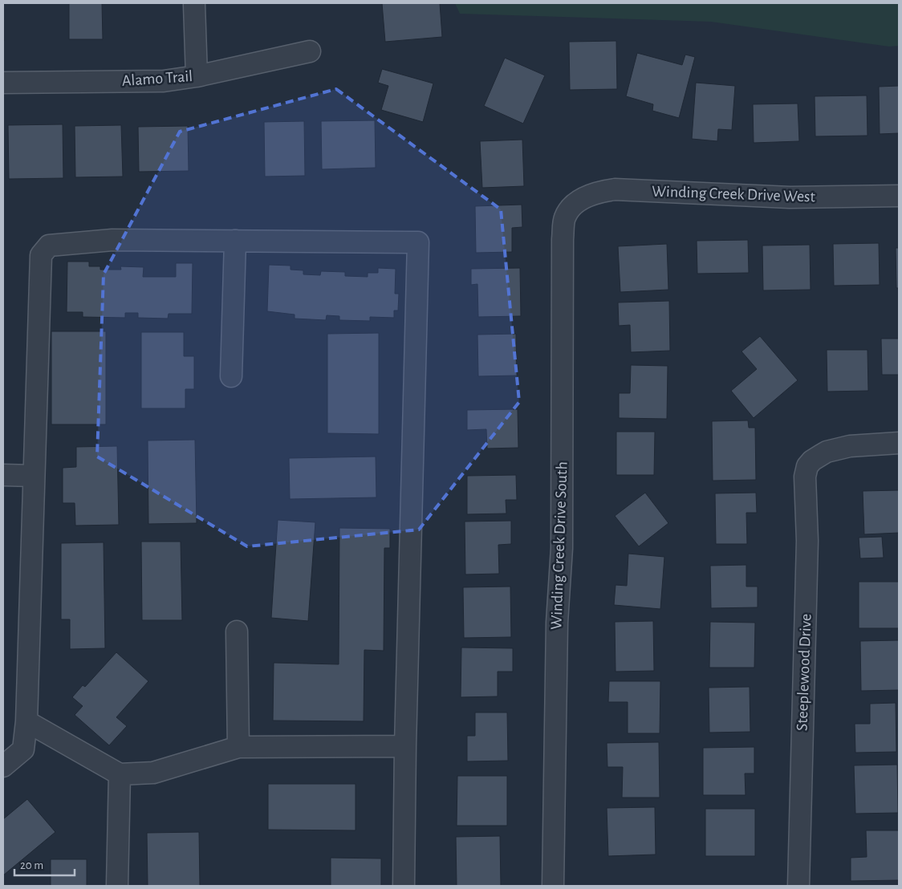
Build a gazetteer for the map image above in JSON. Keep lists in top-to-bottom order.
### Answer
{
  "streets": {
    "street": [
      "Alamo Trail",
      "Winding Creek Drive West",
      "Winding Creek Drive South",
      "Steeplewood Drive"
    ]
  },
  "crossings": [
    ["Winding Creek Drive West", "Winding Creek Drive South"]
  ],
  "scale_bar": "20 m"
}
